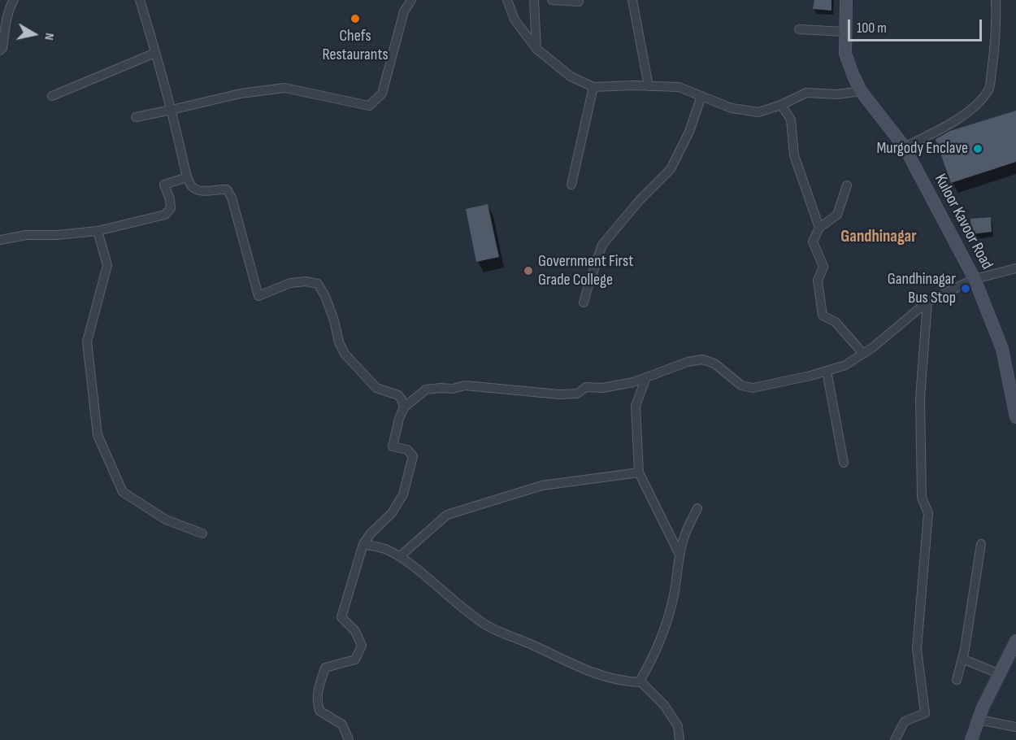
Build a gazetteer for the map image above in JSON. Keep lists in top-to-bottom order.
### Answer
{
  "streets": {
    "main road": ["Kuloor Kavoor Road"]
  },
  "districts": ["Gandhinagar"],
  "places": [
    "Chefs Restaurants",
    "Murgody Enclave",
    "Government First Grade College",
    "Gandhinagar Bus Stop"
  ],
  "scale_bar": "100 m",
  "north": "right"
}
